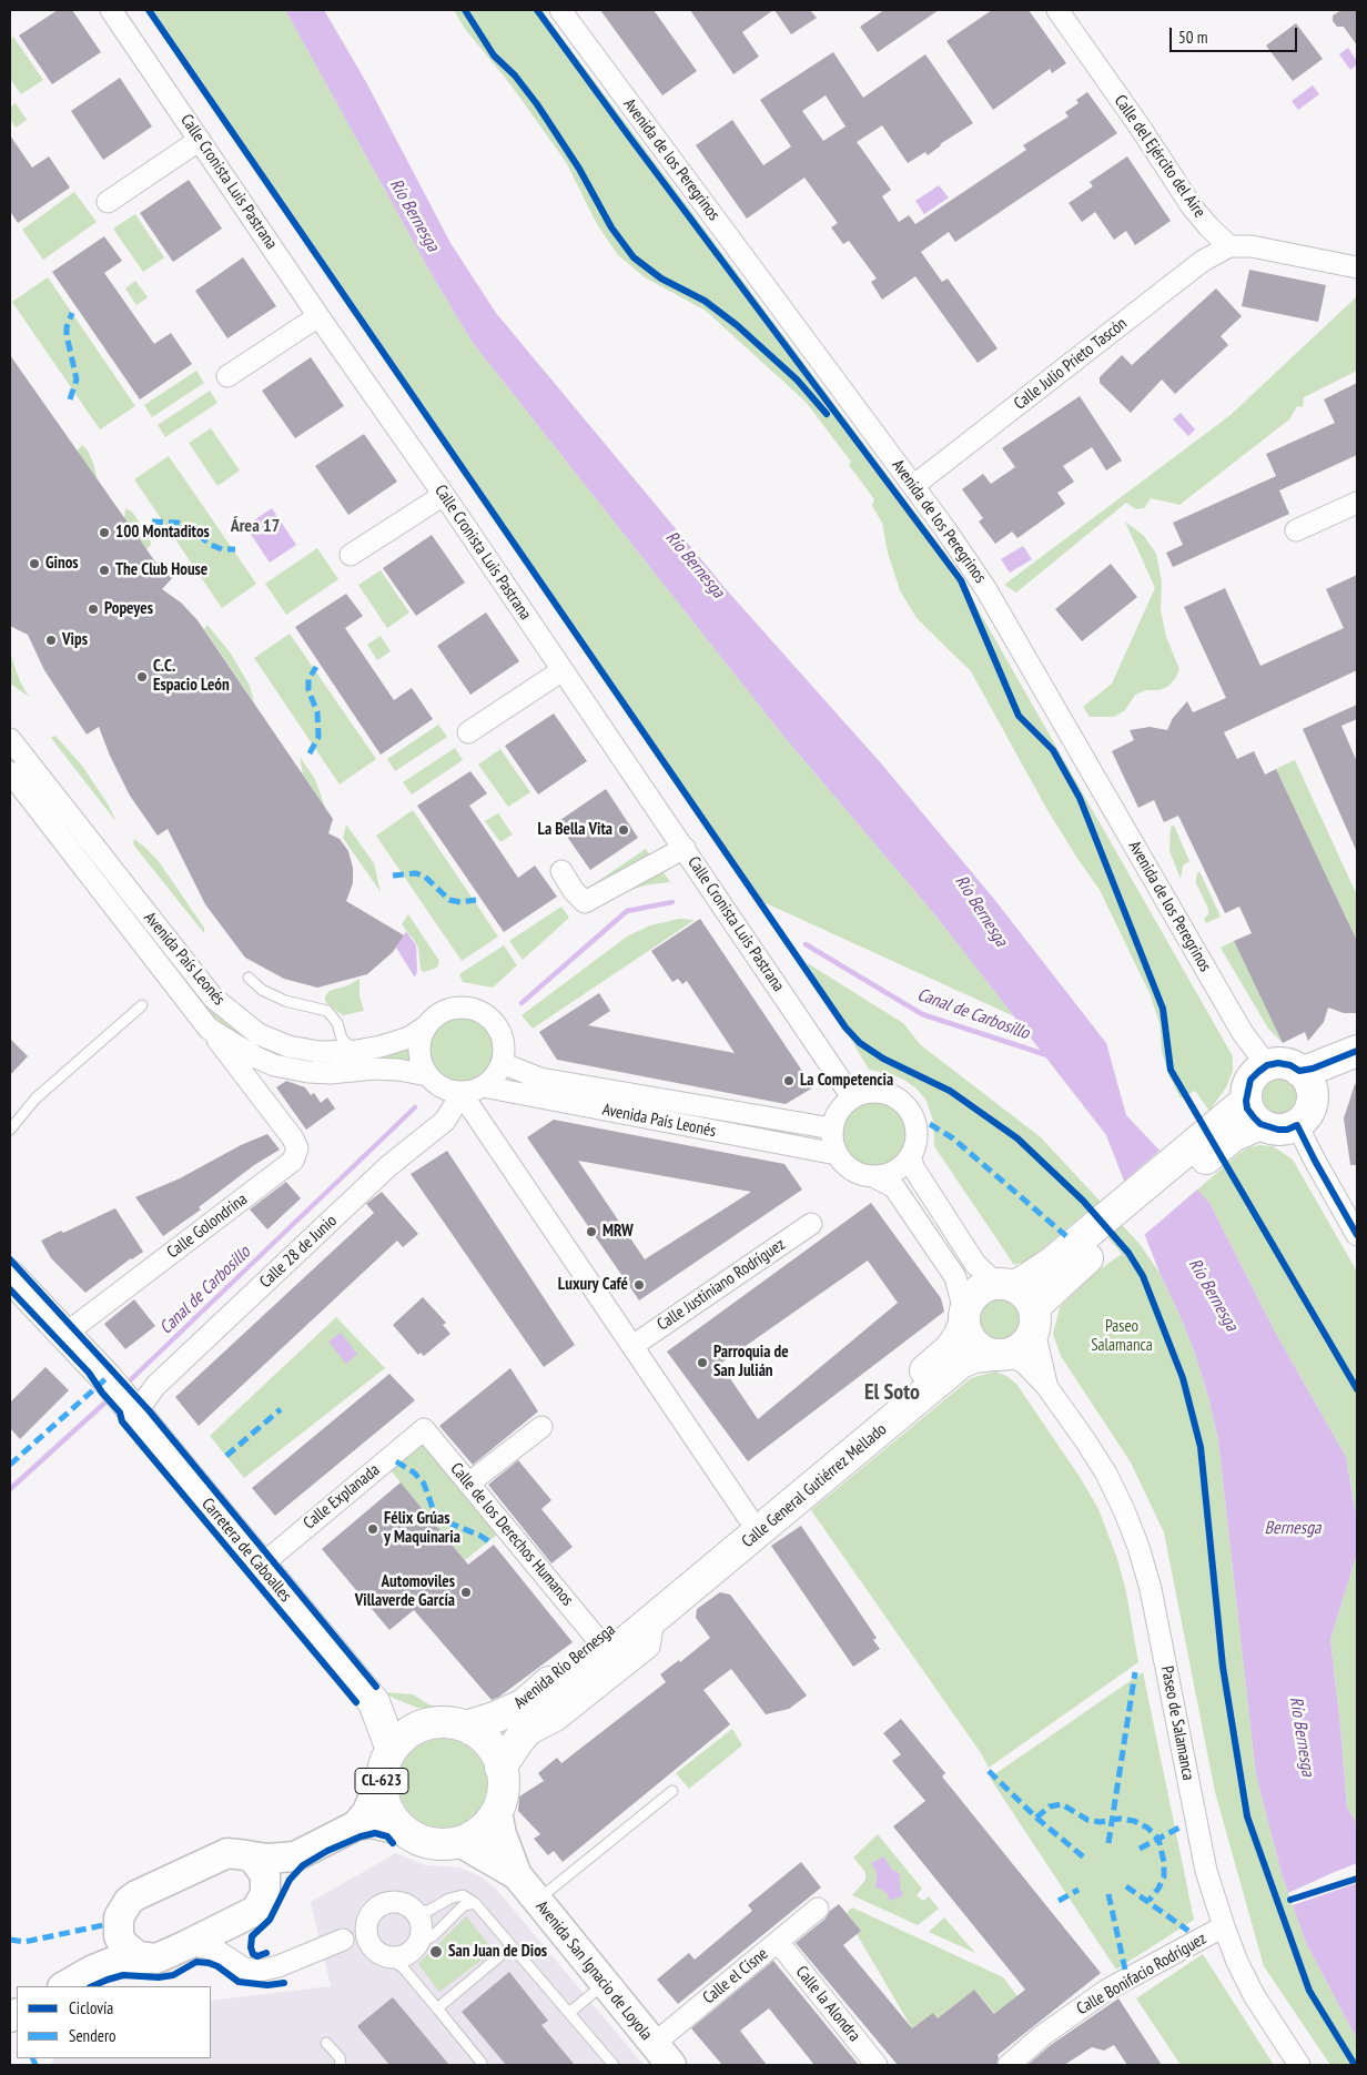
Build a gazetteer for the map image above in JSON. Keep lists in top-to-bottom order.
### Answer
{
  "streets": {
    "main road": [
      "Calle General Gutiérrez Mellado",
      "Carretera de Caboalles",
      "Avenida Río Bernesga",
      "CL-623",
      "Avenida San Ignacio de Loyola"
    ],
    "street": [
      "Calle del Ejército del Aire",
      "Avenida de los Peregrinos",
      "Calle Cronista Luis Pastrana",
      "Calle Julio Prieto Tascón",
      "Avenida País Leonés",
      "Calle Golondrina",
      "Calle 28 de Junio",
      "Calle Justiniano Rodríguez",
      "Calle Explanada",
      "Calle de los Derechos Humanos",
      "Paseo de Salamanca",
      "Calle Bonifacio Rodríguez",
      "Calle el Cisne",
      "Calle la Alondra"
    ]
  },
  "crossings": [
    ["Calle del Ejército del Aire", "Calle Julio Prieto Tascón"],
    ["Avenida de los Peregrinos", "Calle Julio Prieto Tascón"],
    ["Calle Cronista Luis Pastrana", "Avenida País Leonés"],
    ["Avenida País Leonés", "Calle Golondrina"],
    ["Avenida País Leonés", "Calle 28 de Junio"],
    ["Calle Golondrina", "Carretera de Caboalles"],
    ["Calle 28 de Junio", "Carretera de Caboalles"],
    ["Calle General Gutiérrez Mellado", "Avenida Río Bernesga"],
    ["Calle General Gutiérrez Mellado", "Paseo de Salamanca"],
    ["Calle Explanada", "Calle de los Derechos Humanos"],
    ["Calle Explanada", "Carretera de Caboalles"],
    ["Calle de los Derechos Humanos", "Avenida Río Bernesga"],
    ["Carretera de Caboalles", "Avenida Río Bernesga"],
    ["Carretera de Caboalles", "CL-623"],
    ["Avenida Río Bernesga", "CL-623"],
    ["Paseo de Salamanca", "Calle Bonifacio Rodríguez"],
    ["Avenida San Ignacio de Loyola", "Calle el Cisne"],
    ["Calle el Cisne", "Calle la Alondra"]
  ],
  "districts": ["Área 17", "El Soto"],
  "water": ["Río Bernesga", "Canal de Carbosillo", "Bernesga"],
  "parks": ["Paseo Salamanca"],
  "places": [
    "100 Montaditos",
    "Ginos",
    "The Club House",
    "Popeyes",
    "Vips",
    "C.C. Espacio León",
    "La Bella Vita",
    "La Competencia",
    "MRW",
    "Luxury Café",
    "Parroquia de San Julián",
    "Félix Grúas y Maquinaria",
    "Automoviles Villaverde García",
    "San Juan de Dios"
  ],
  "legend": ["Ciclovía", "Sendero"],
  "scale_bar": "50 m"
}
